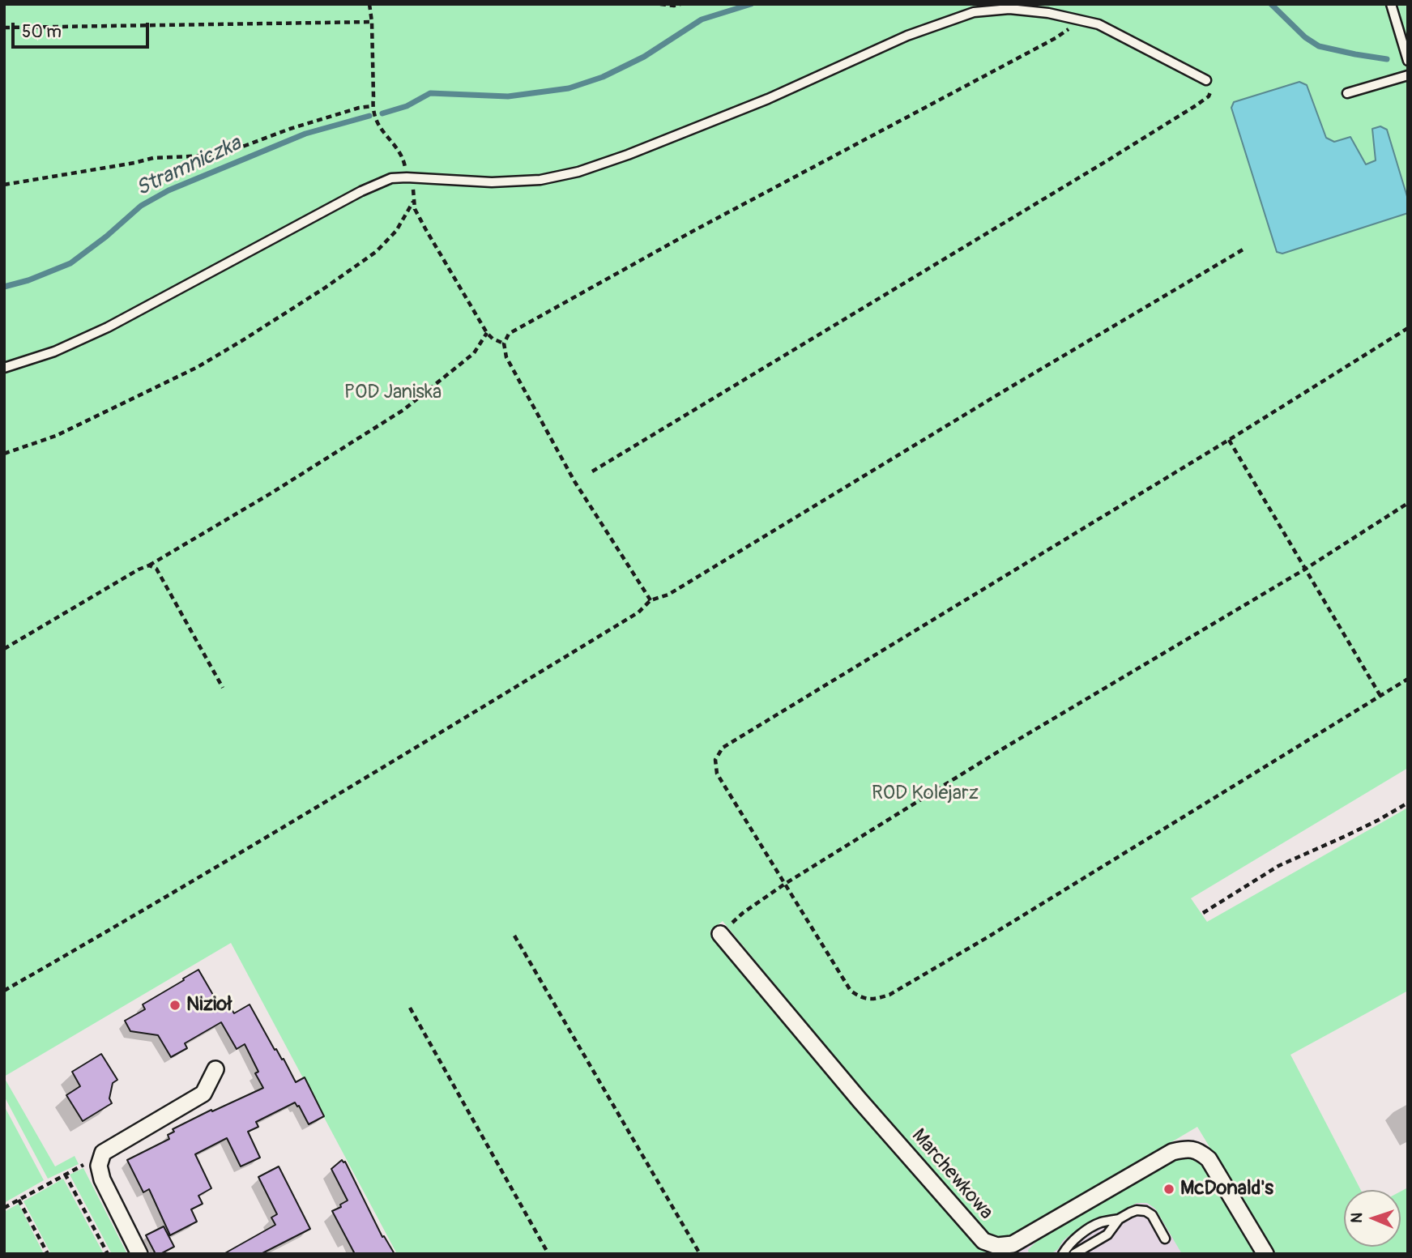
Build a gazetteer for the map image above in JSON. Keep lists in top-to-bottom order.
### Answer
{
  "streets": {
    "street": ["Marchewkowa"]
  },
  "water": ["Stramniczka"],
  "parks": ["POD Janiska", "ROD Kolejarz"],
  "places": ["Nizioł", "McDonald's"],
  "scale_bar": "50 m",
  "north": "left"
}
